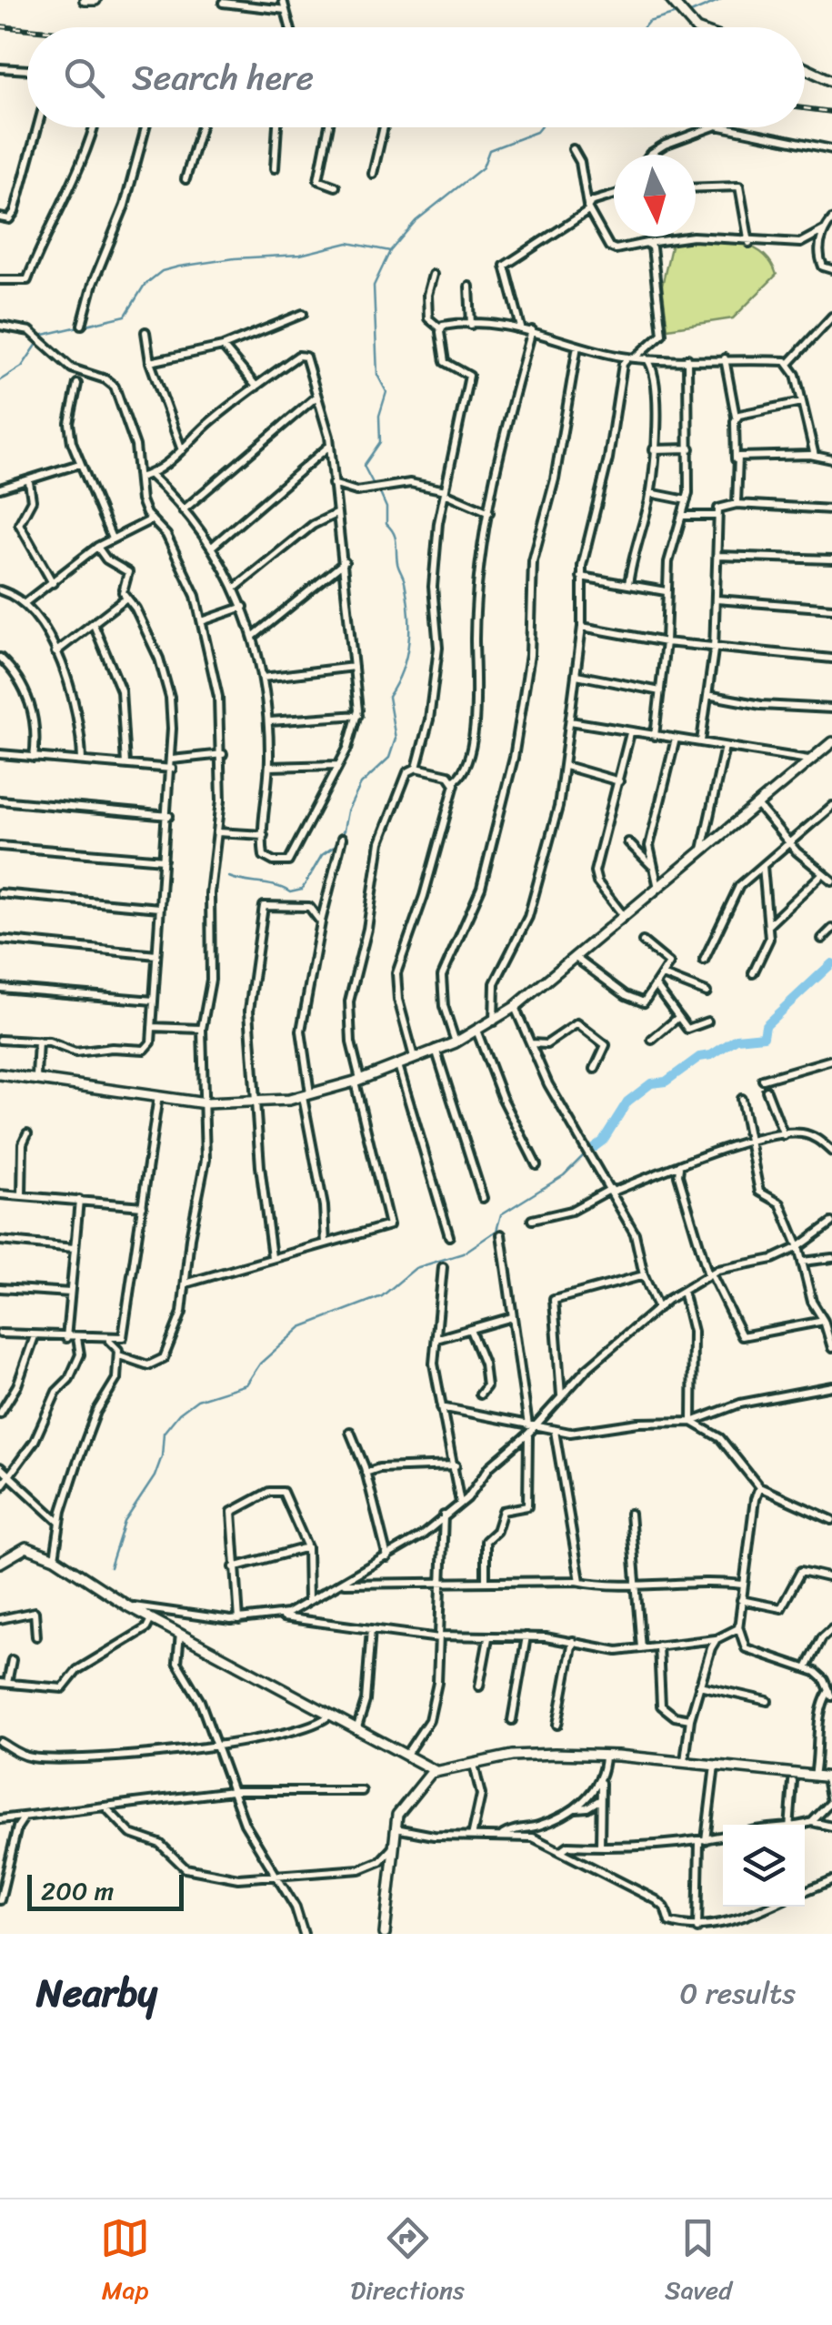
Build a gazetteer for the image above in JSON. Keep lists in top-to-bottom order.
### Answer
{
  "scale_bar": "200 m",
  "north": "bottom",
  "page": {
    "search": "Search here",
    "scale": "200 m",
    "heading": ["Nearby", "0 results"],
    "nav": ["Map", "Directions", "Saved"]
  }
}
